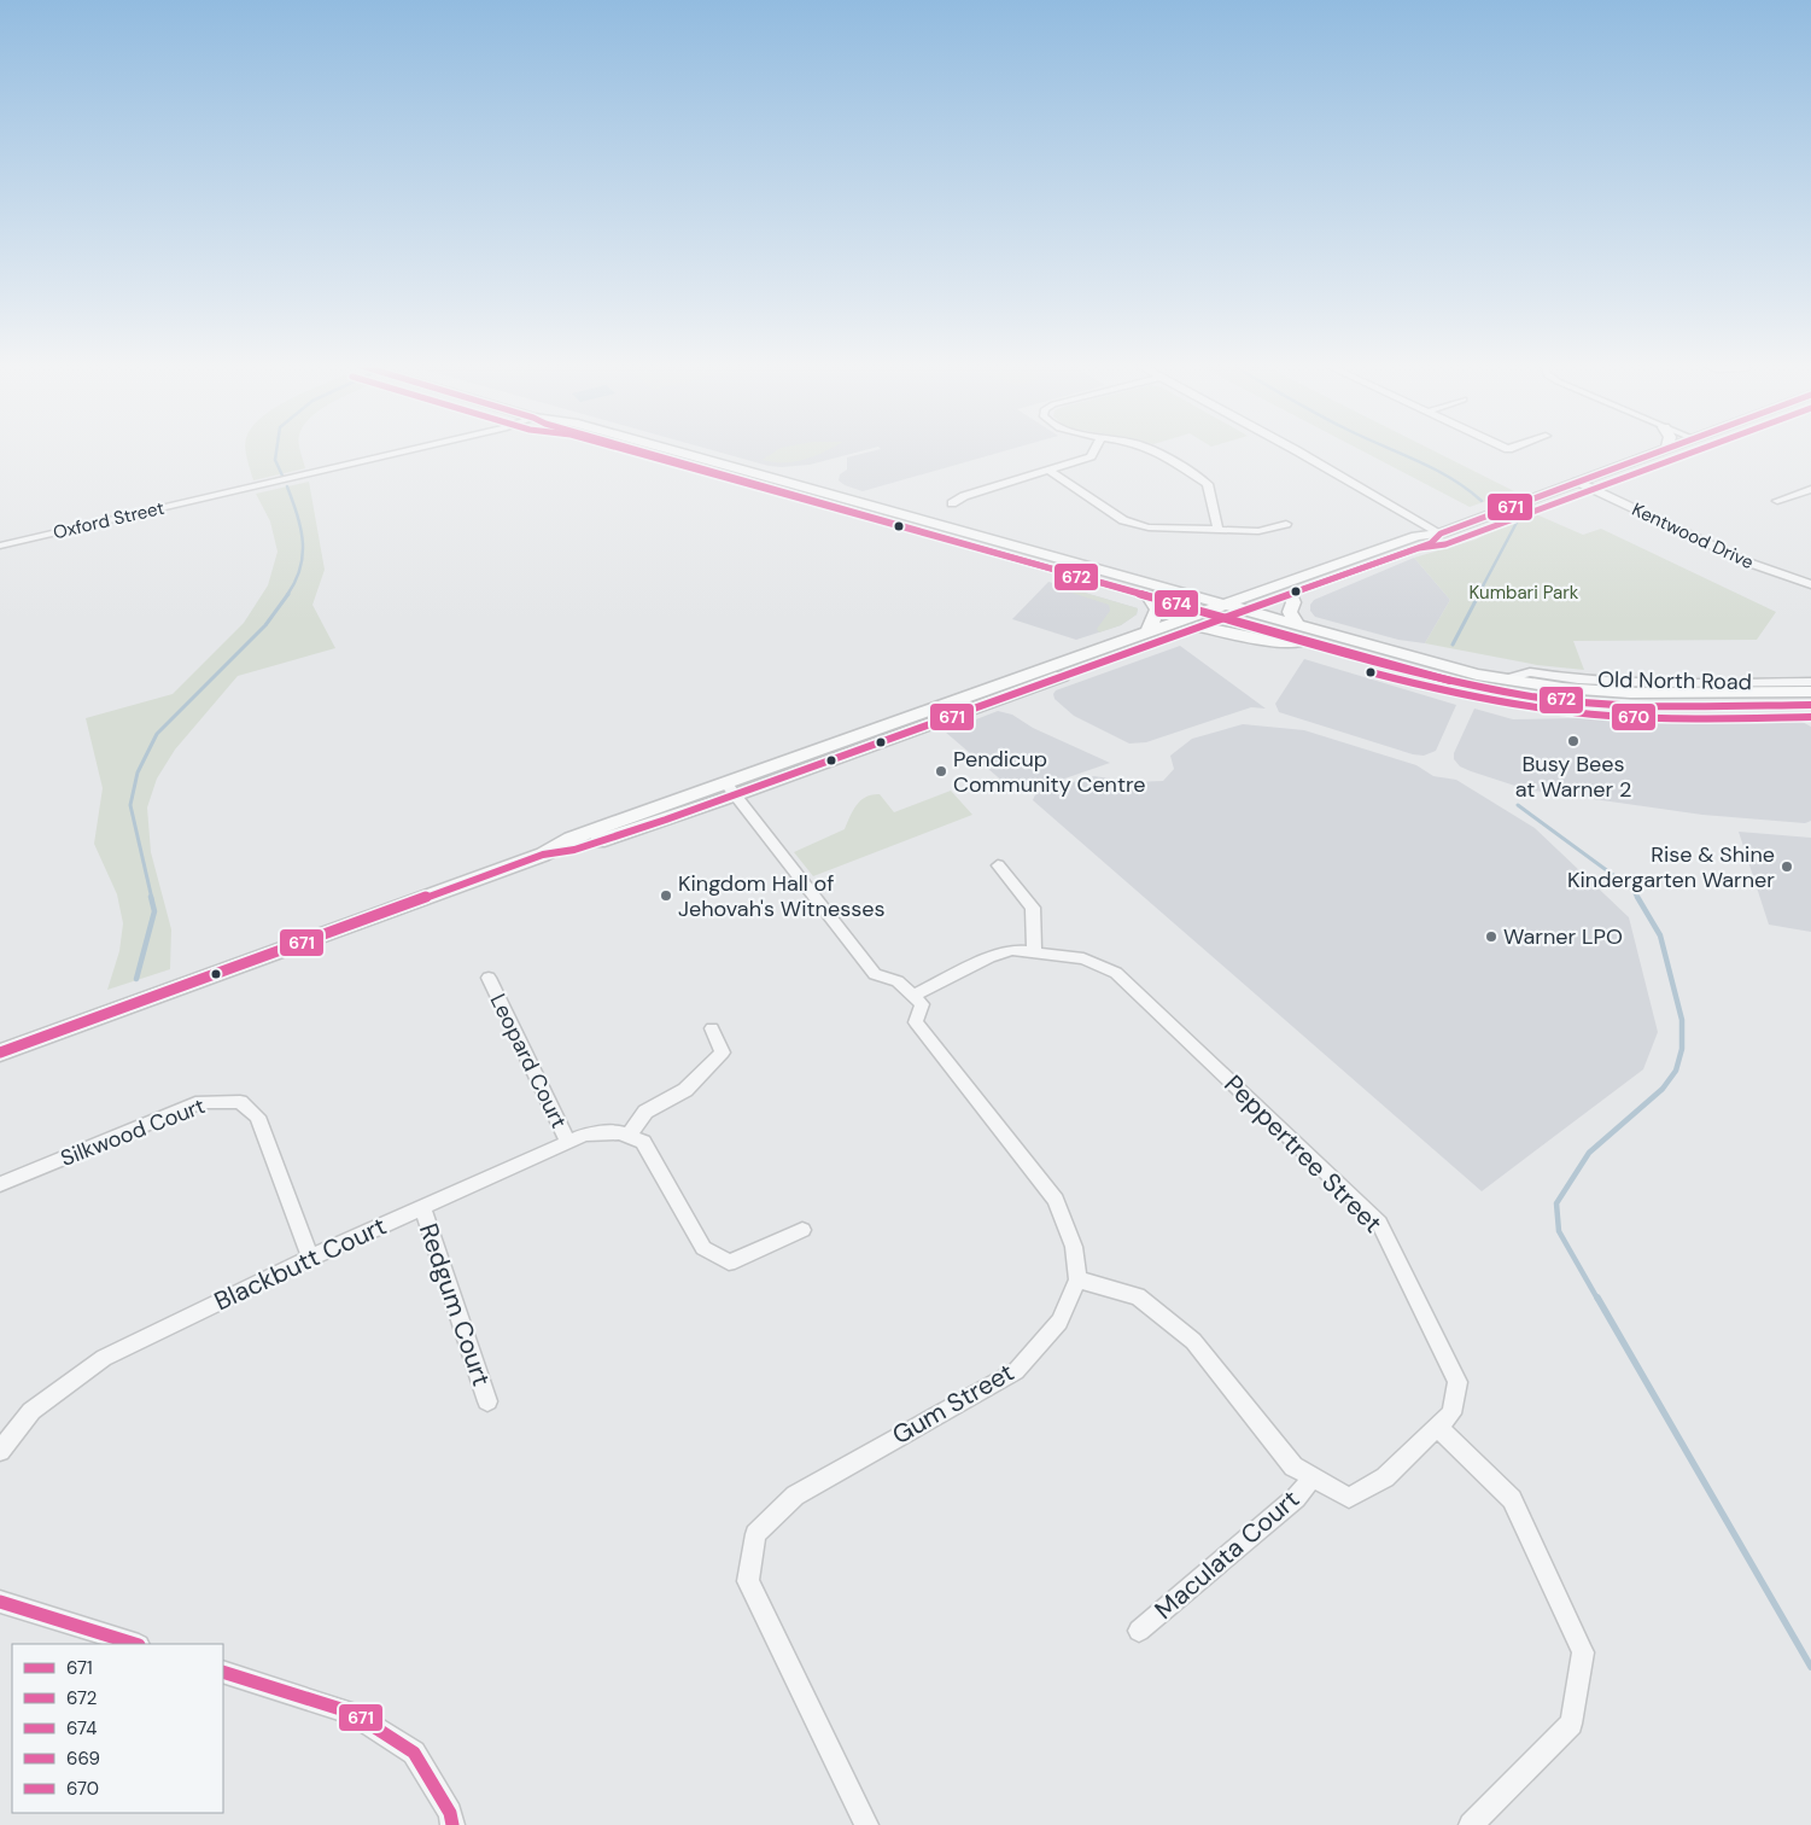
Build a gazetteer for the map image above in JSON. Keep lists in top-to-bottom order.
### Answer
{
  "streets": {
    "main road": ["Old North Road"],
    "street": [
      "Oxford Street",
      "Kentwood Drive",
      "Leopard Court",
      "Silkwood Court",
      "Peppertree Street",
      "Blackbutt Court",
      "Redgum Court",
      "Gum Street",
      "Maculata Court"
    ]
  },
  "crossings": [
    ["Leopard Court", "Blackbutt Court"],
    ["Silkwood Court", "Blackbutt Court"],
    ["Peppertree Street", "Gum Street"],
    ["Peppertree Street", "Maculata Court"],
    ["Blackbutt Court", "Redgum Court"]
  ],
  "parks": ["Kumbari Park"],
  "places": [
    "Busy Bees at Warner 2",
    "Pendicup Community Centre",
    "Rise & Shine Kindergarten Warner",
    "Kingdom Hall of Jehovah's Witnesses",
    "Warner LPO"
  ],
  "lines": [
    "transit line 671",
    "transit line 672",
    "transit line 674",
    "transit line 669",
    "transit line 670"
  ],
  "legend": [
    "671",
    "672",
    "674",
    "669",
    "670"
  ]
}
